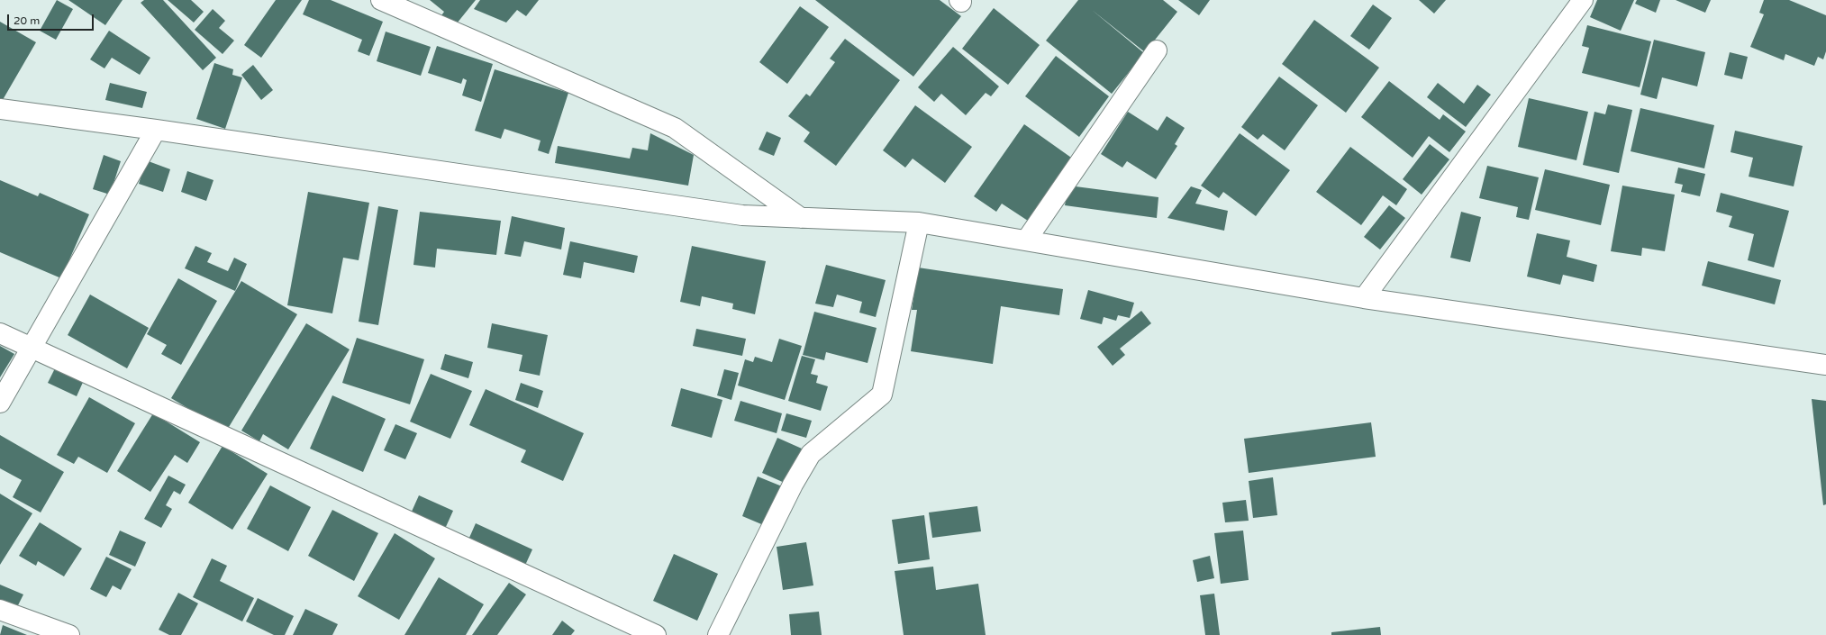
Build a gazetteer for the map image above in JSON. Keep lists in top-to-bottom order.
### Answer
{
  "scale_bar": "20 m"
}
